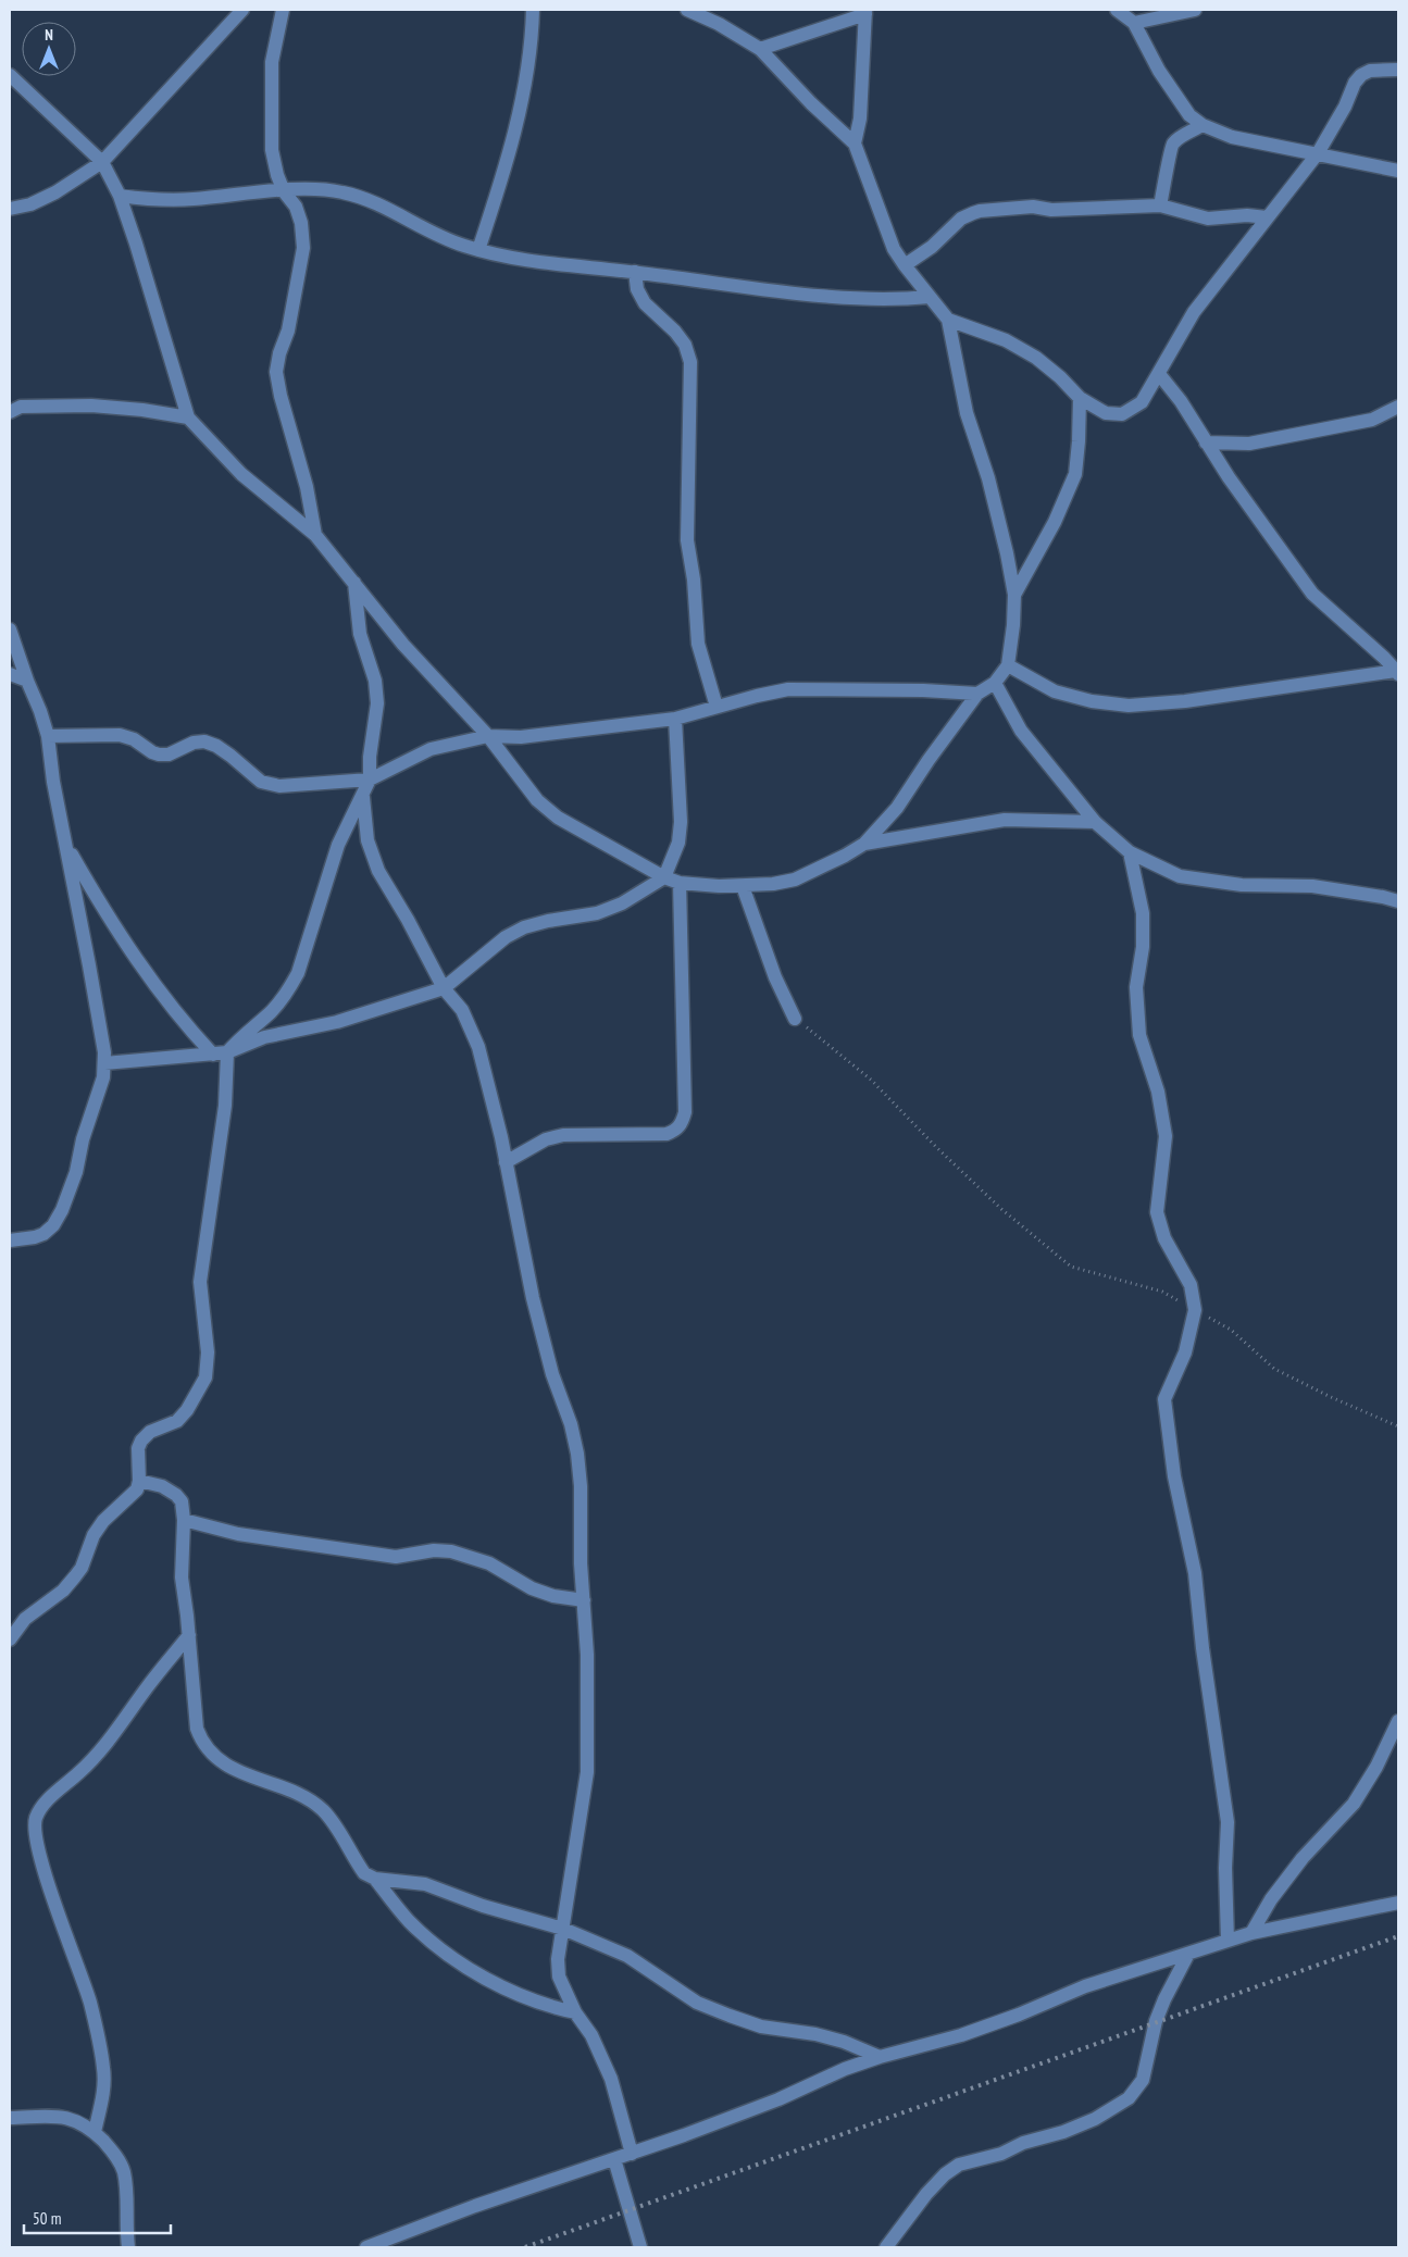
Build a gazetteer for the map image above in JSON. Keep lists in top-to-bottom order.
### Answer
{
  "scale_bar": "50 m",
  "north": "top"
}
